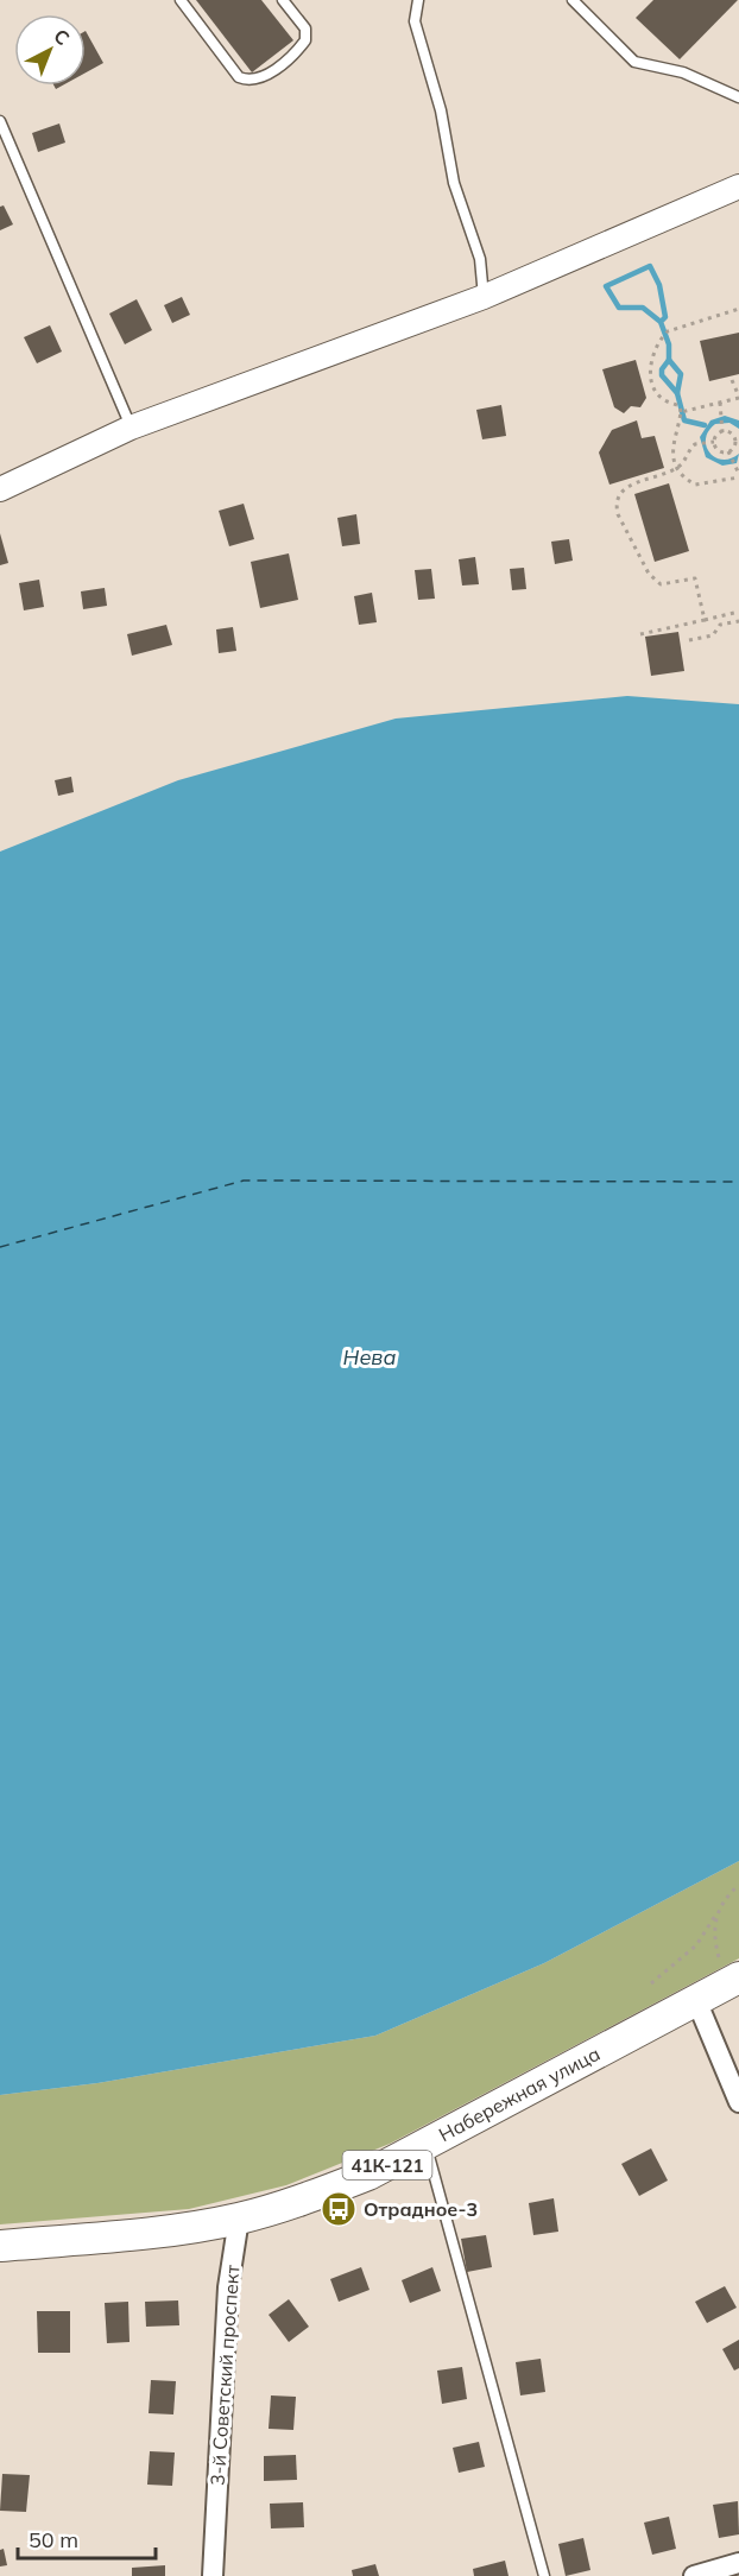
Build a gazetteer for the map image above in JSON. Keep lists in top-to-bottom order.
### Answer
{
  "streets": {
    "main road": ["Набережная улица", "41К-121"],
    "street": ["3-й Советский проспект"]
  },
  "crossings": [
    ["Набережная улица", "3-й Советский проспект"]
  ],
  "water": ["Нева"],
  "places": {
    "bus stop": ["Отрадное-3"]
  },
  "scale_bar": "50 m",
  "north": "top right"
}
